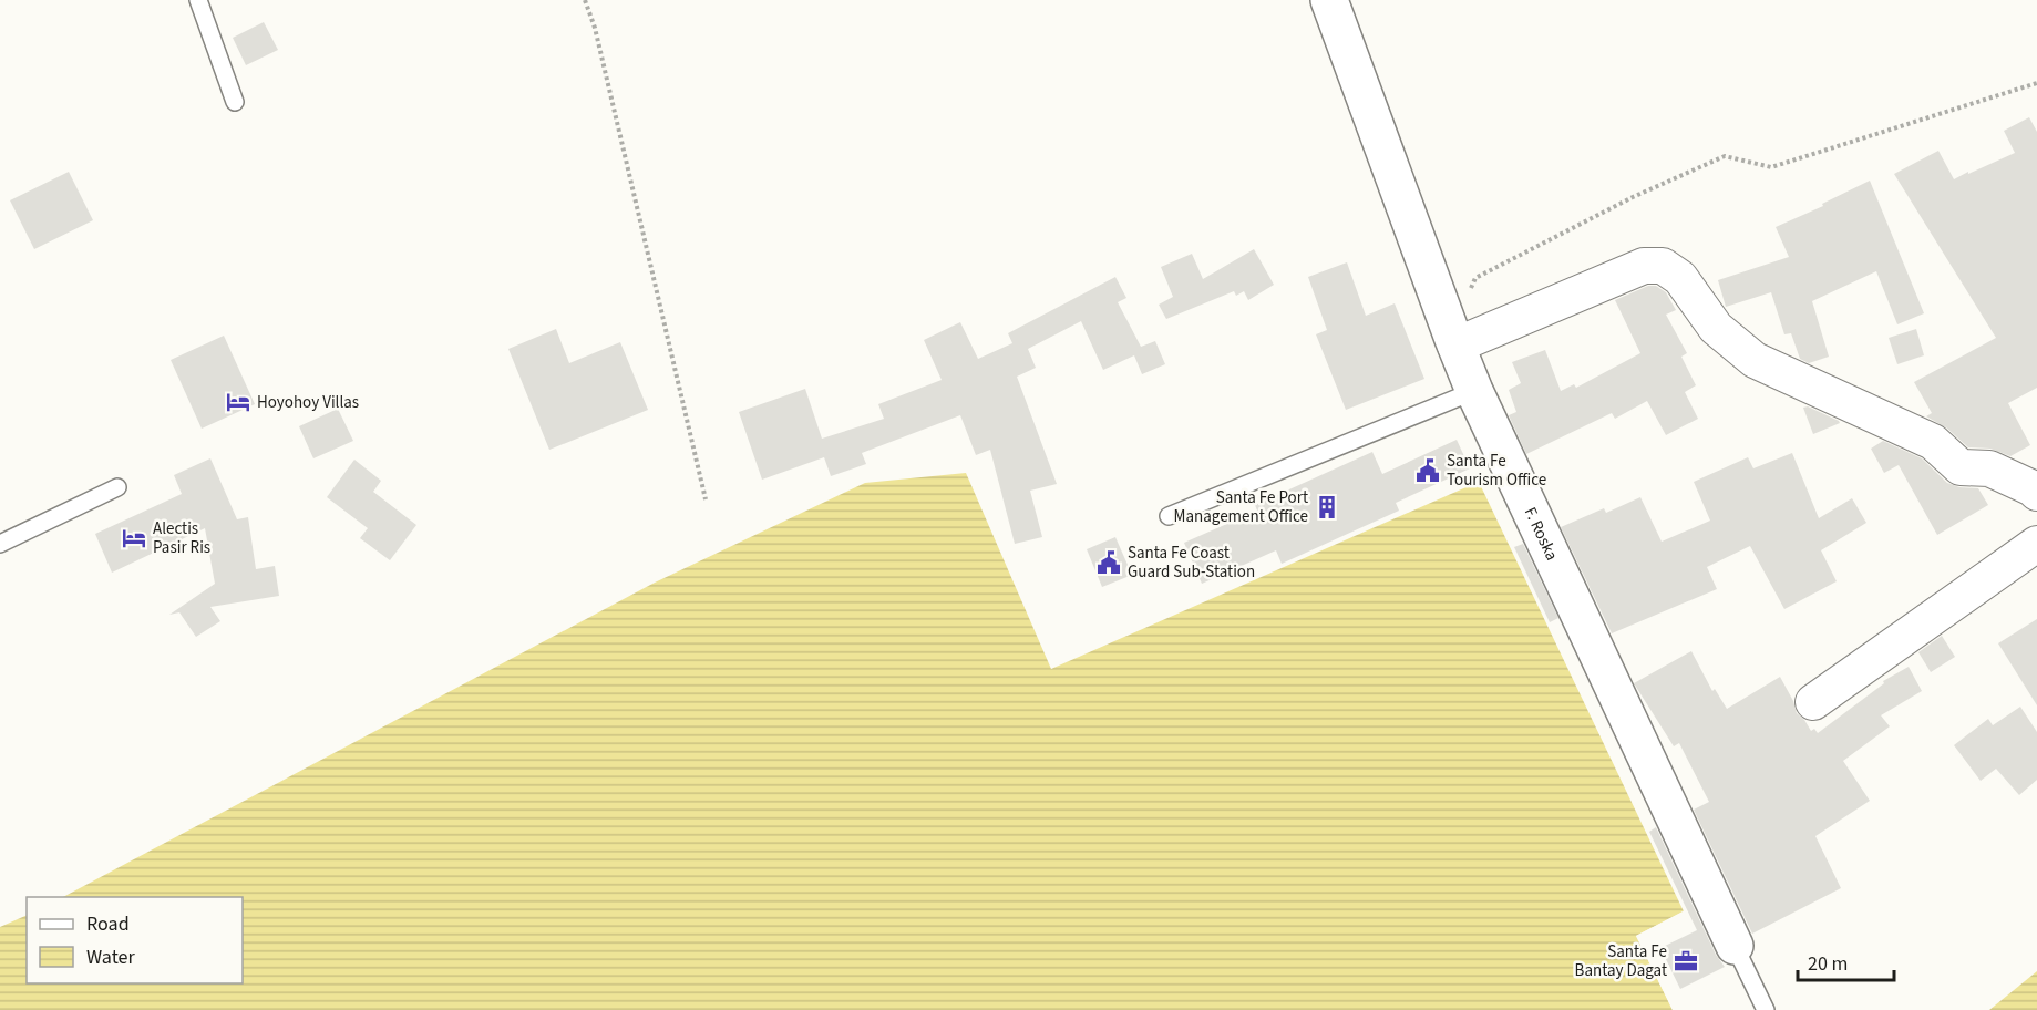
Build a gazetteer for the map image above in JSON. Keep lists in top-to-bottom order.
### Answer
{
  "streets": {
    "main road": ["F. Roska"]
  },
  "places": {
    "hotel": ["Hoyohoy Villas", "Alectis Pasir Ris"],
    "public building": ["Santa Fe Tourism Office", "Santa Fe Coast Guard Sub-Station"],
    "building": ["Santa Fe Port Management Office"],
    "office": ["Santa Fe Bantay Dagat"]
  },
  "legend": ["Road", "Water"],
  "scale_bar": "20 m"
}
